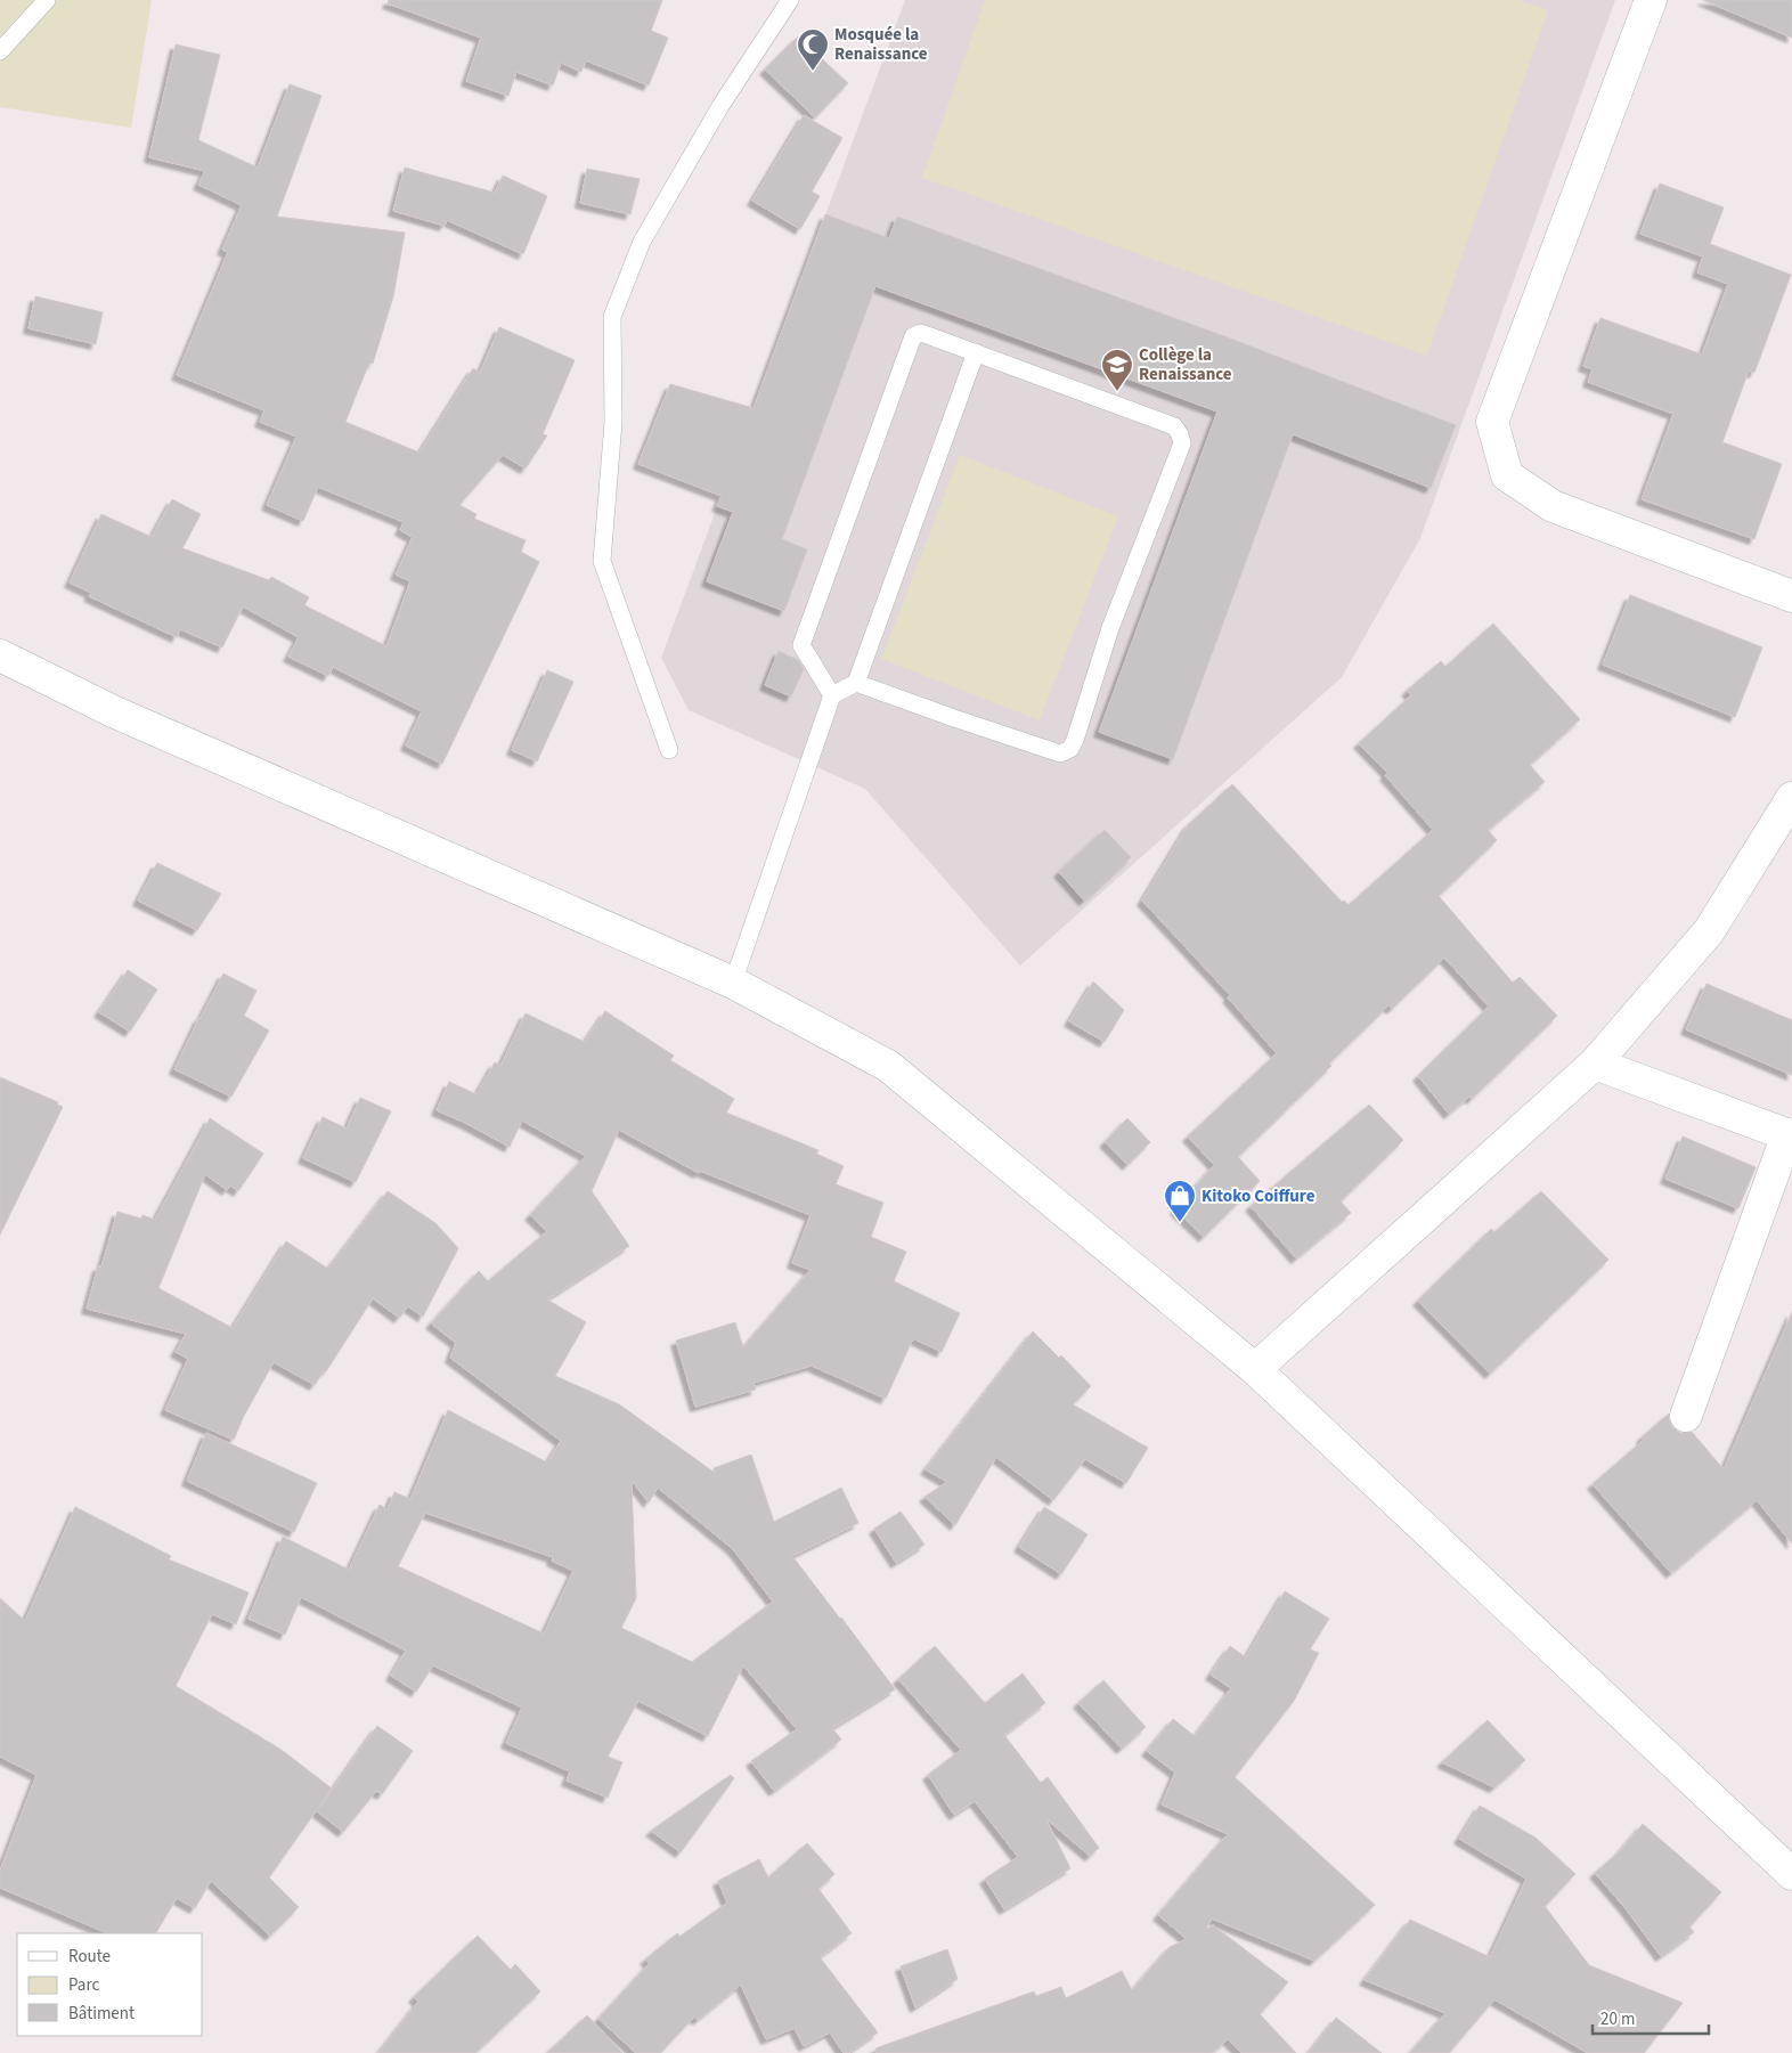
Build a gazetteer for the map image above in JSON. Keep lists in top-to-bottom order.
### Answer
{
  "places": {
    "mosque": ["Mosquée la Renaissance"],
    "school or university": ["Collège la Renaissance"],
    "shop": ["Kitoko Coiffure"]
  },
  "legend": ["Route", "Parc", "Bâtiment"],
  "scale_bar": "20 m"
}
